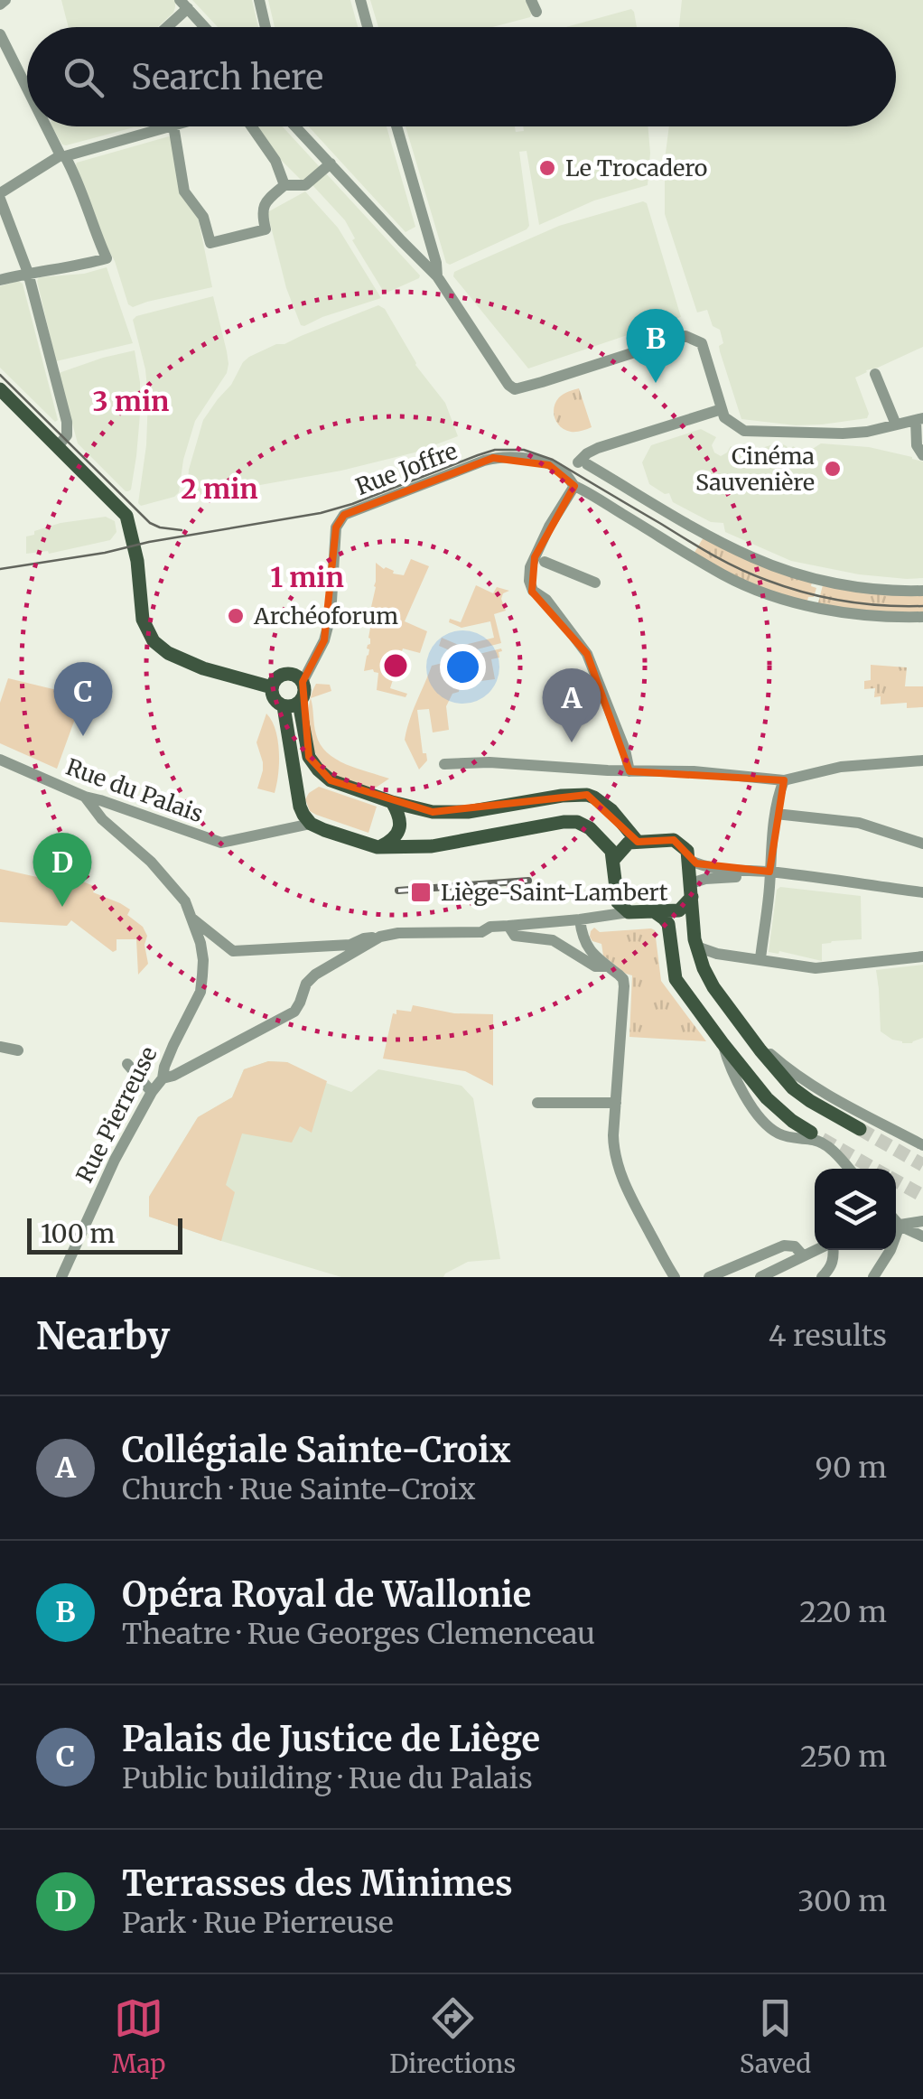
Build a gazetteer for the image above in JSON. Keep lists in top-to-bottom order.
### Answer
{
  "streets": {
    "street": ["Rue Joffre", "Rue du Palais", "Rue Pierreuse"]
  },
  "crossings": [
    ["Rue du Palais", "Rue Pierreuse"]
  ],
  "places": {
    "other": ["Le Trocadero", "Cinéma Sauvenière", "Archéoforum"],
    "transit": ["Liège-Saint-Lambert"]
  },
  "scale_bar": "100 m",
  "page": {
    "search": "Search here",
    "pins": [
      "B",
      "C",
      "A",
      "D"
    ],
    "scale": "100 m",
    "heading": ["Nearby", "4 results"],
    "list": [
      {
        "mark": "A",
        "name": "Collégiale Sainte-Croix",
        "note": "Church · Rue Sainte-Croix",
        "value": "90 m"
      },
      {
        "mark": "B",
        "name": "Opéra Royal de Wallonie",
        "note": "Theatre · Rue Georges Clemenceau",
        "value": "220 m"
      },
      {
        "mark": "C",
        "name": "Palais de Justice de Liège",
        "note": "Public building · Rue du Palais",
        "value": "250 m"
      },
      {
        "mark": "D",
        "name": "Terrasses des Minimes",
        "note": "Park · Rue Pierreuse",
        "value": "300 m"
      }
    ],
    "nav": ["Map", "Directions", "Saved"]
  },
  "rings": ["3 min", "2 min", "1 min"]
}
